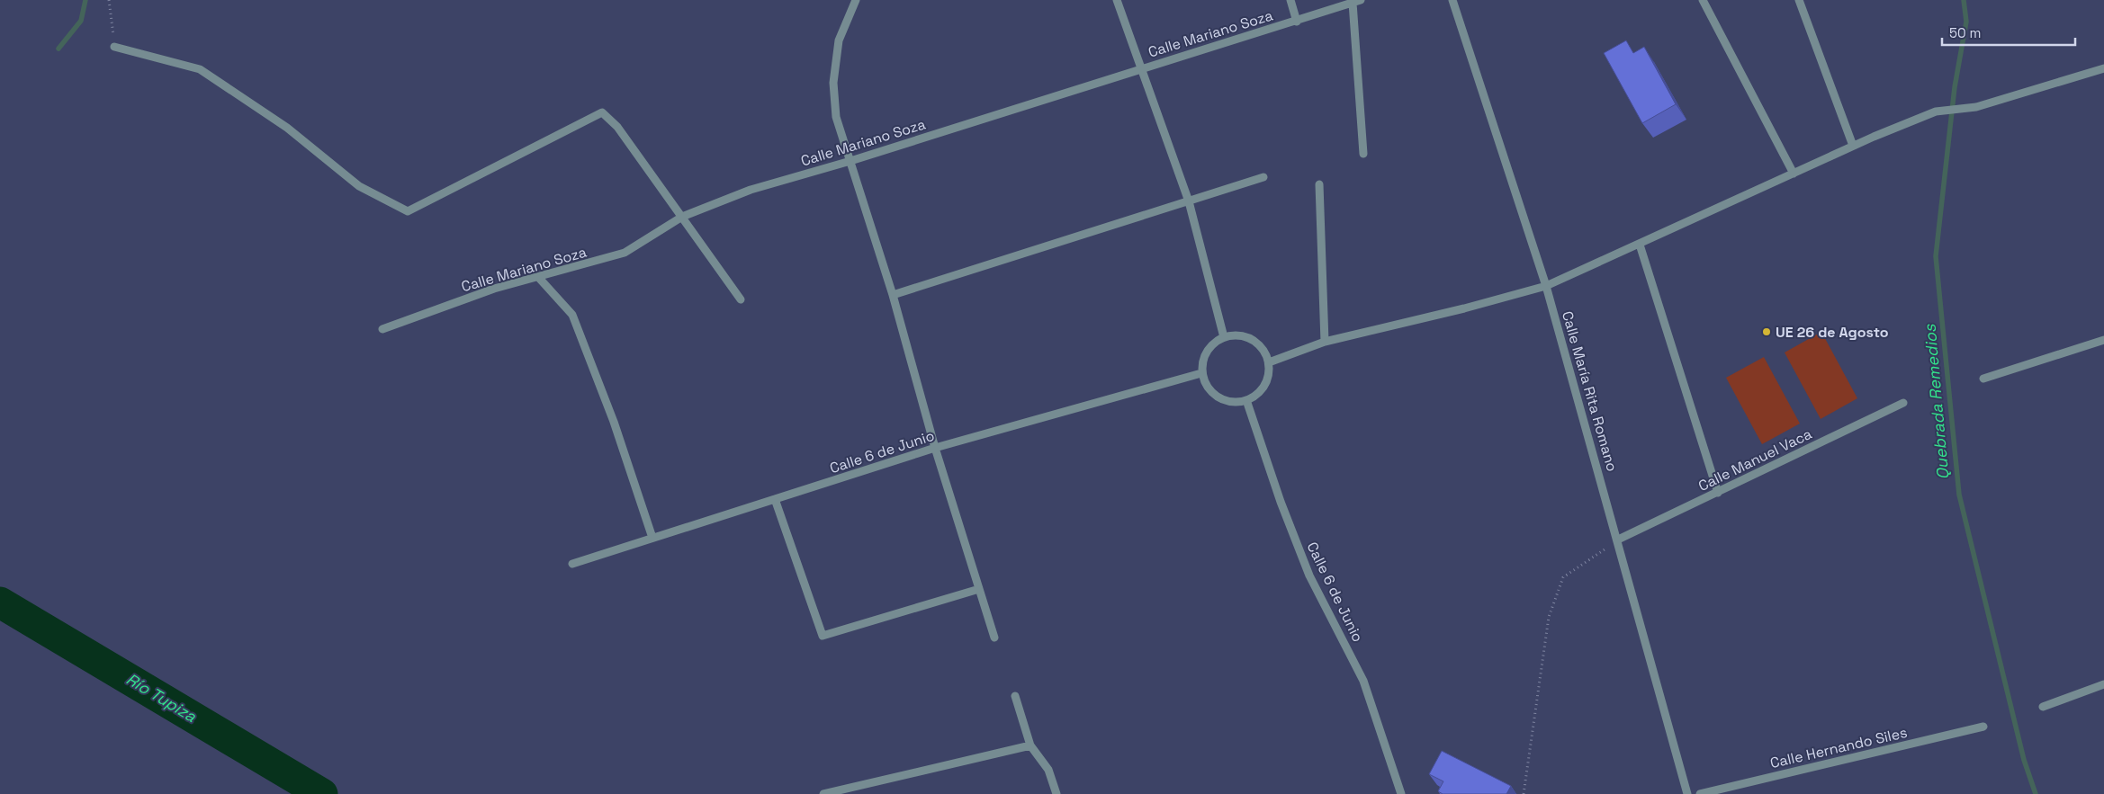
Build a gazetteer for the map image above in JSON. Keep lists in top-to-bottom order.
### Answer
{
  "streets": {
    "street": [
      "Calle Mariano Soza",
      "Calle María Rita Romano",
      "Calle 6 de Junio",
      "Calle Manuel Vaca",
      "Calle Hernando Siles"
    ]
  },
  "crossings": [
    ["Calle María Rita Romano", "Calle Manuel Vaca"]
  ],
  "water": ["Quebrada Remedios", "Río Tupiza"],
  "places": ["UE 26 de Agosto"],
  "scale_bar": "50 m"
}
